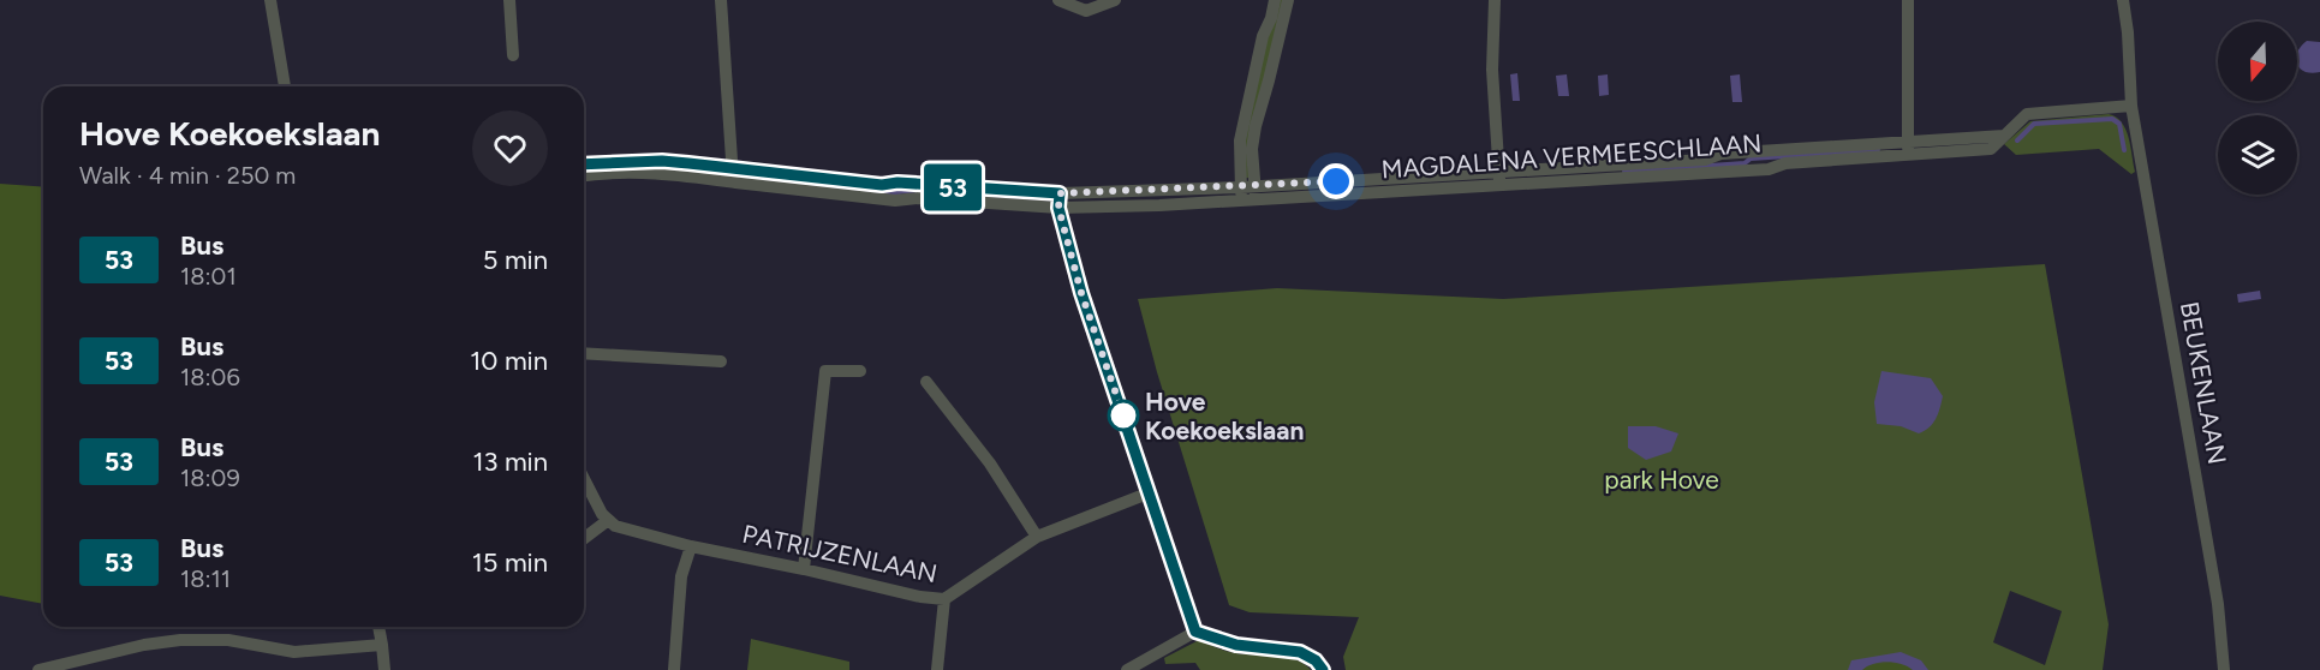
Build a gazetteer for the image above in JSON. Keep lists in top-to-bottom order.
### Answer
{
  "streets": {
    "street": ["MAGDALENA VERMEESCHLAAN", "BEUKENLAAN", "PATRIJZENLAAN"]
  },
  "crossings": [
    ["MAGDALENA VERMEESCHLAAN", "BEUKENLAAN"]
  ],
  "parks": ["park Hove"],
  "places": ["Hove Koekoekslaan"],
  "lines": ["bus line 53"],
  "north": "bottom",
  "page": {
    "on_map": "53",
    "heading": ["Hove Koekoekslaan", "Walk · 4 min · 250 m"],
    "list": [
      {
        "mark": "53",
        "name": "Bus",
        "note": "18:01",
        "value": "5 min"
      },
      {
        "mark": "53",
        "name": "Bus",
        "note": "18:06",
        "value": "10 min"
      },
      {
        "mark": "53",
        "name": "Bus",
        "note": "18:09",
        "value": "13 min"
      },
      {
        "mark": "53",
        "name": "Bus",
        "note": "18:11",
        "value": "15 min"
      }
    ]
  }
}
